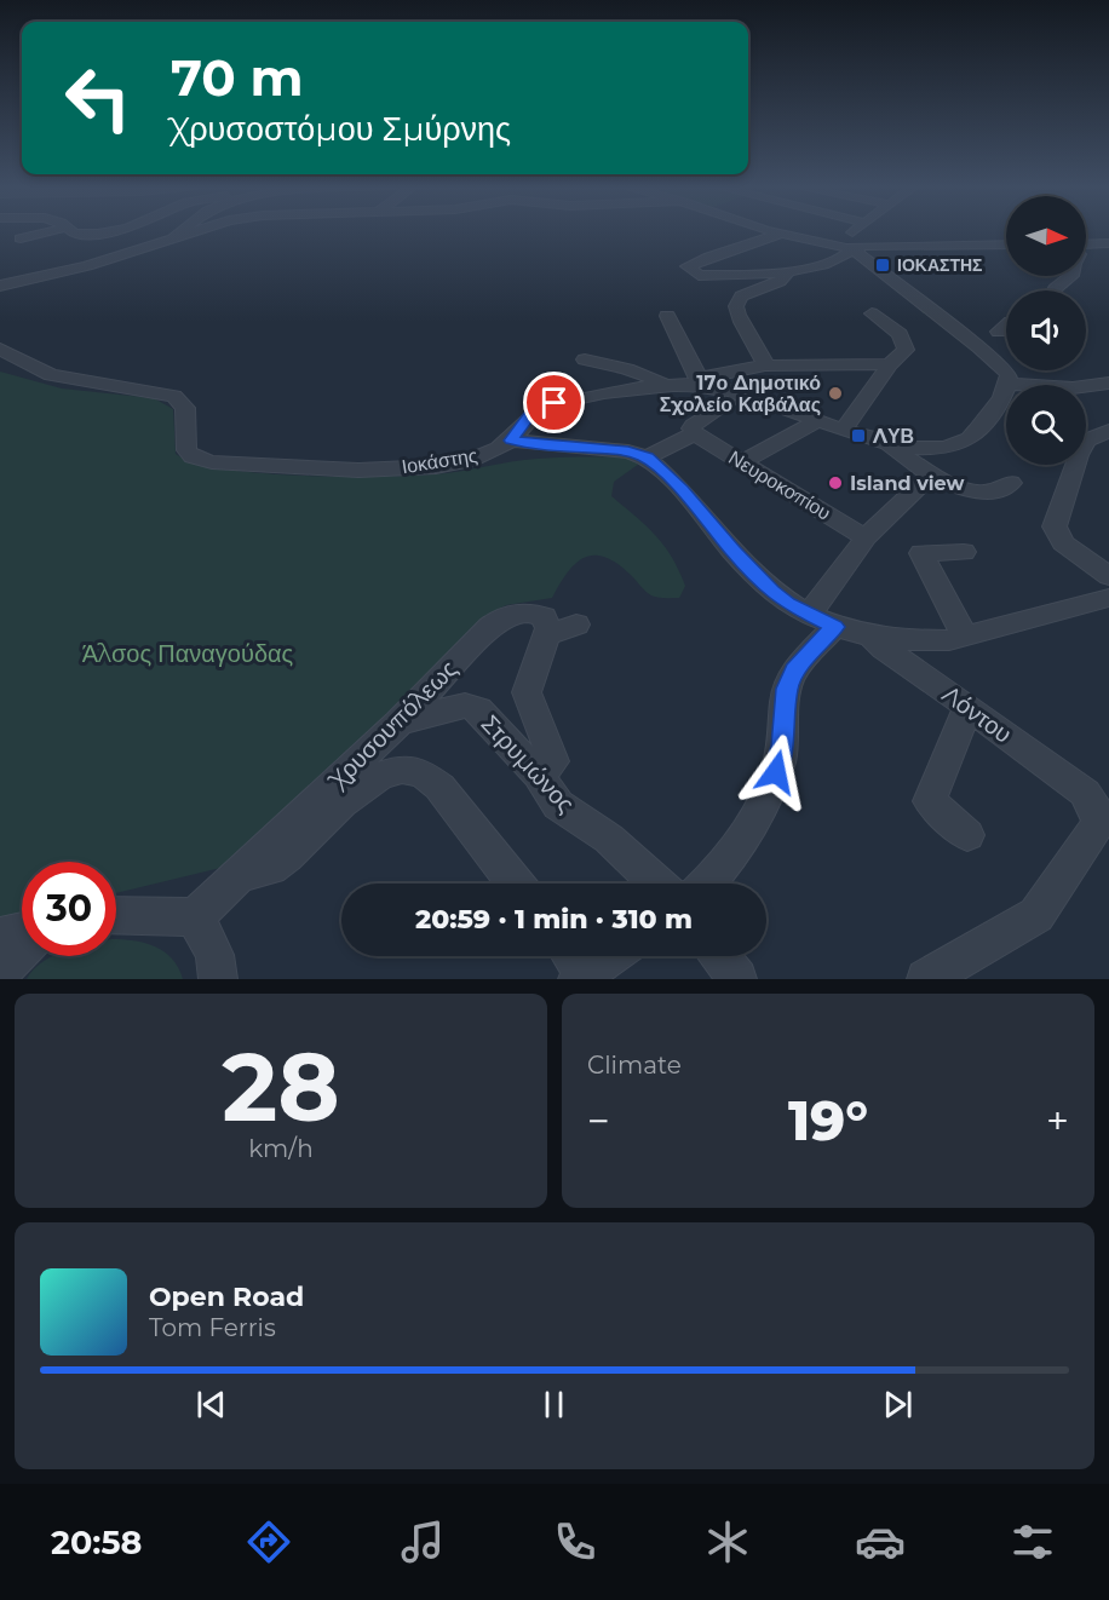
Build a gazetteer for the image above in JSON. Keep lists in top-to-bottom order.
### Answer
{
  "streets": {
    "street": [
      "Ιοκάστης",
      "Νευροκοπίου",
      "Λόντου",
      "Χρυσουπόλεως",
      "Στρυμώνος"
    ]
  },
  "crossings": [
    ["Χρυσουπόλεως", "Στρυμώνος"]
  ],
  "parks": ["Άλσος Παναγούδας"],
  "places": {
    "transit": ["ΙΟΚΑΣΤΗΣ", "ΛΥΒ"],
    "other": ["17ο Δημοτικό Σχολείο Καβάλας", "Island view"]
  },
  "north": "right",
  "page": {
    "turn": ["70 m", "Χρυσοστόμου Σμύρνης"],
    "limit": "30",
    "trip": "20:59 · 1 min · 310 m",
    "tile": [
      ["28", "km/h"],
      "Climate"
    ],
    "heat": ["−", "19°", "+"],
    "song": ["Open Road", "Tom Ferris"],
    "tabs": "20:58"
  }
}
